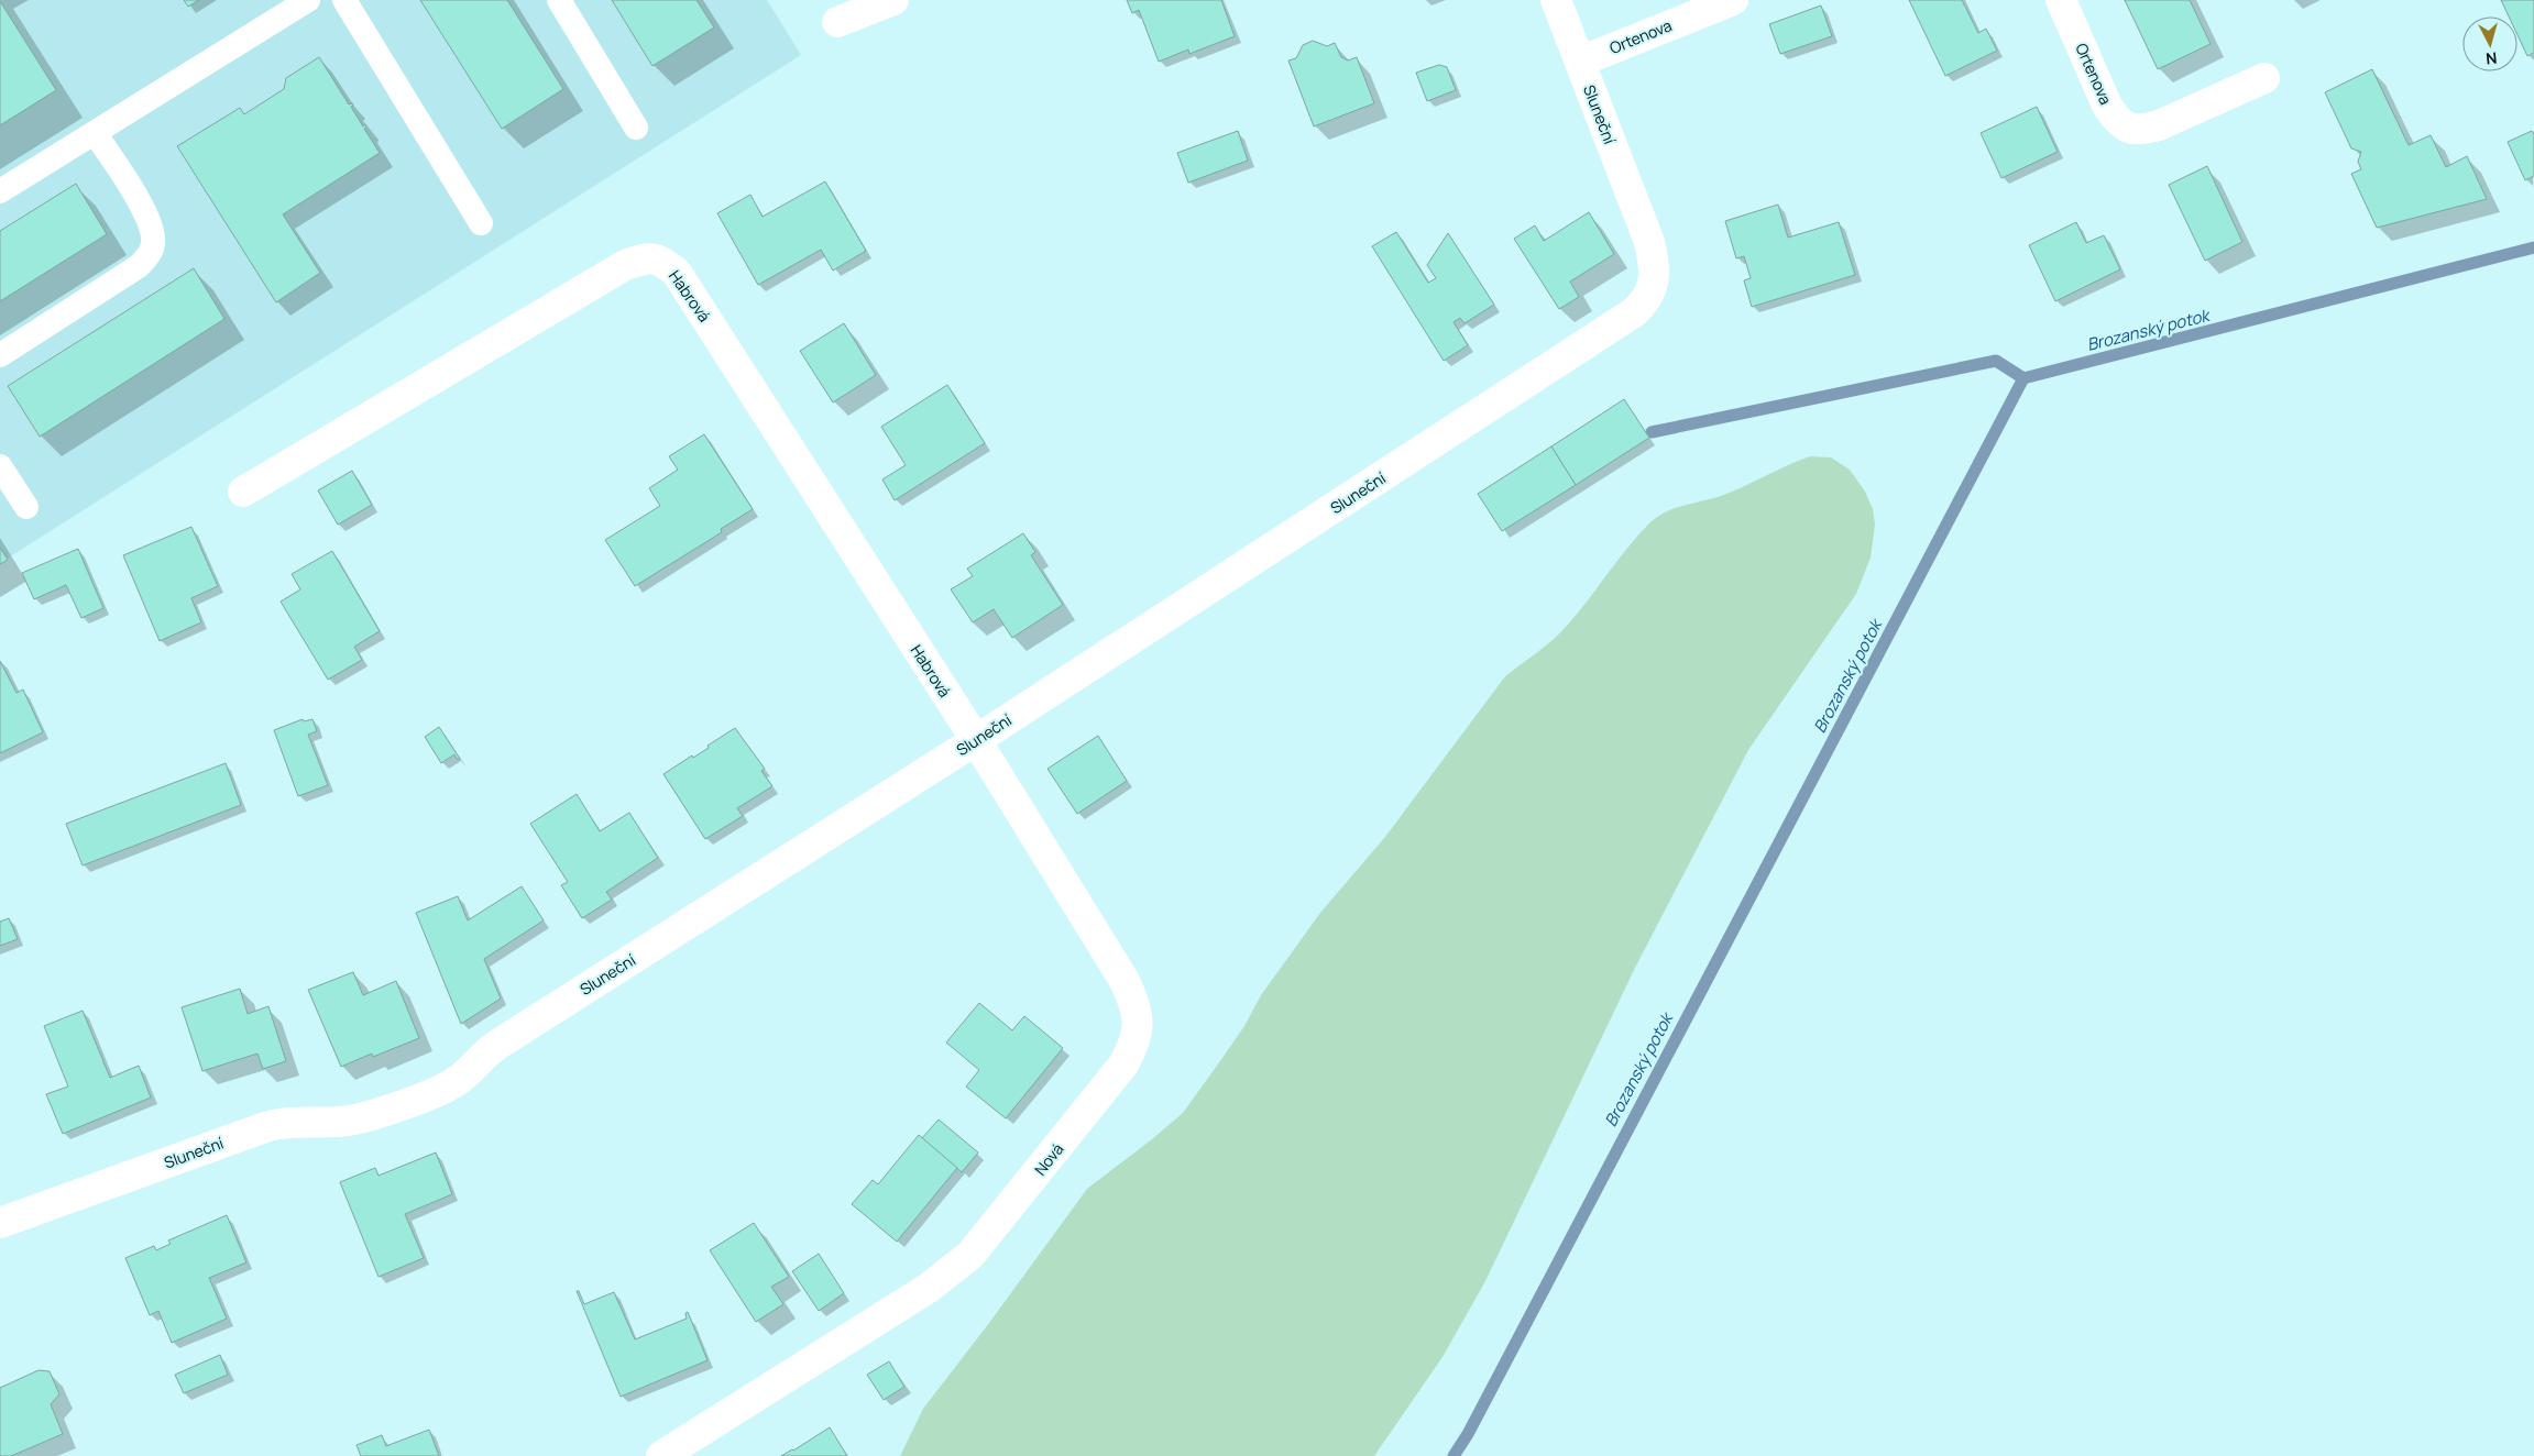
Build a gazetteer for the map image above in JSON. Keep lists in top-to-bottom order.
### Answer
{
  "streets": {
    "street": [
      "Ortenova",
      "Sluneční",
      "Habrová",
      "Nová"
    ]
  },
  "crossings": [
    ["Ortenova", "Sluneční"],
    ["Sluneční", "Habrová"],
    ["Sluneční", "Nová"],
    ["Habrová", "Nová"]
  ],
  "water": ["Brozanský potok"],
  "north": "bottom"
}
